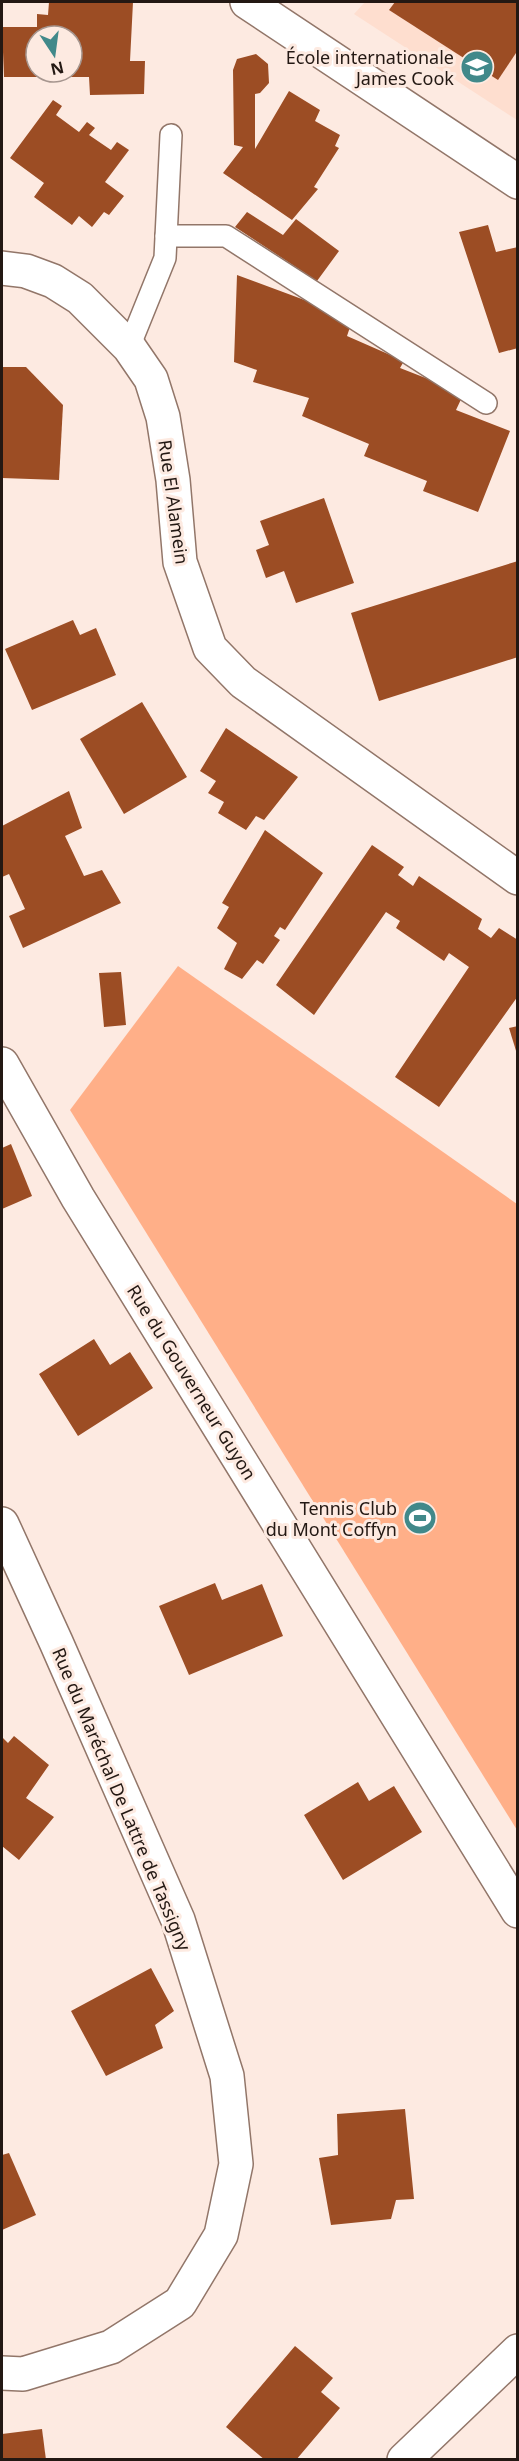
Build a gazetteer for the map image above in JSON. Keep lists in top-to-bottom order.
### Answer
{
  "streets": {
    "street": ["Rue El Alamein", "Rue du Gouverneur Guyon", "Rue du Maréchal De Lattre de Tassigny"]
  },
  "places": {
    "school or university": ["École internationale James Cook"],
    "sports": ["Tennis Club du Mont Coffyn"]
  },
  "north": "bottom"
}
